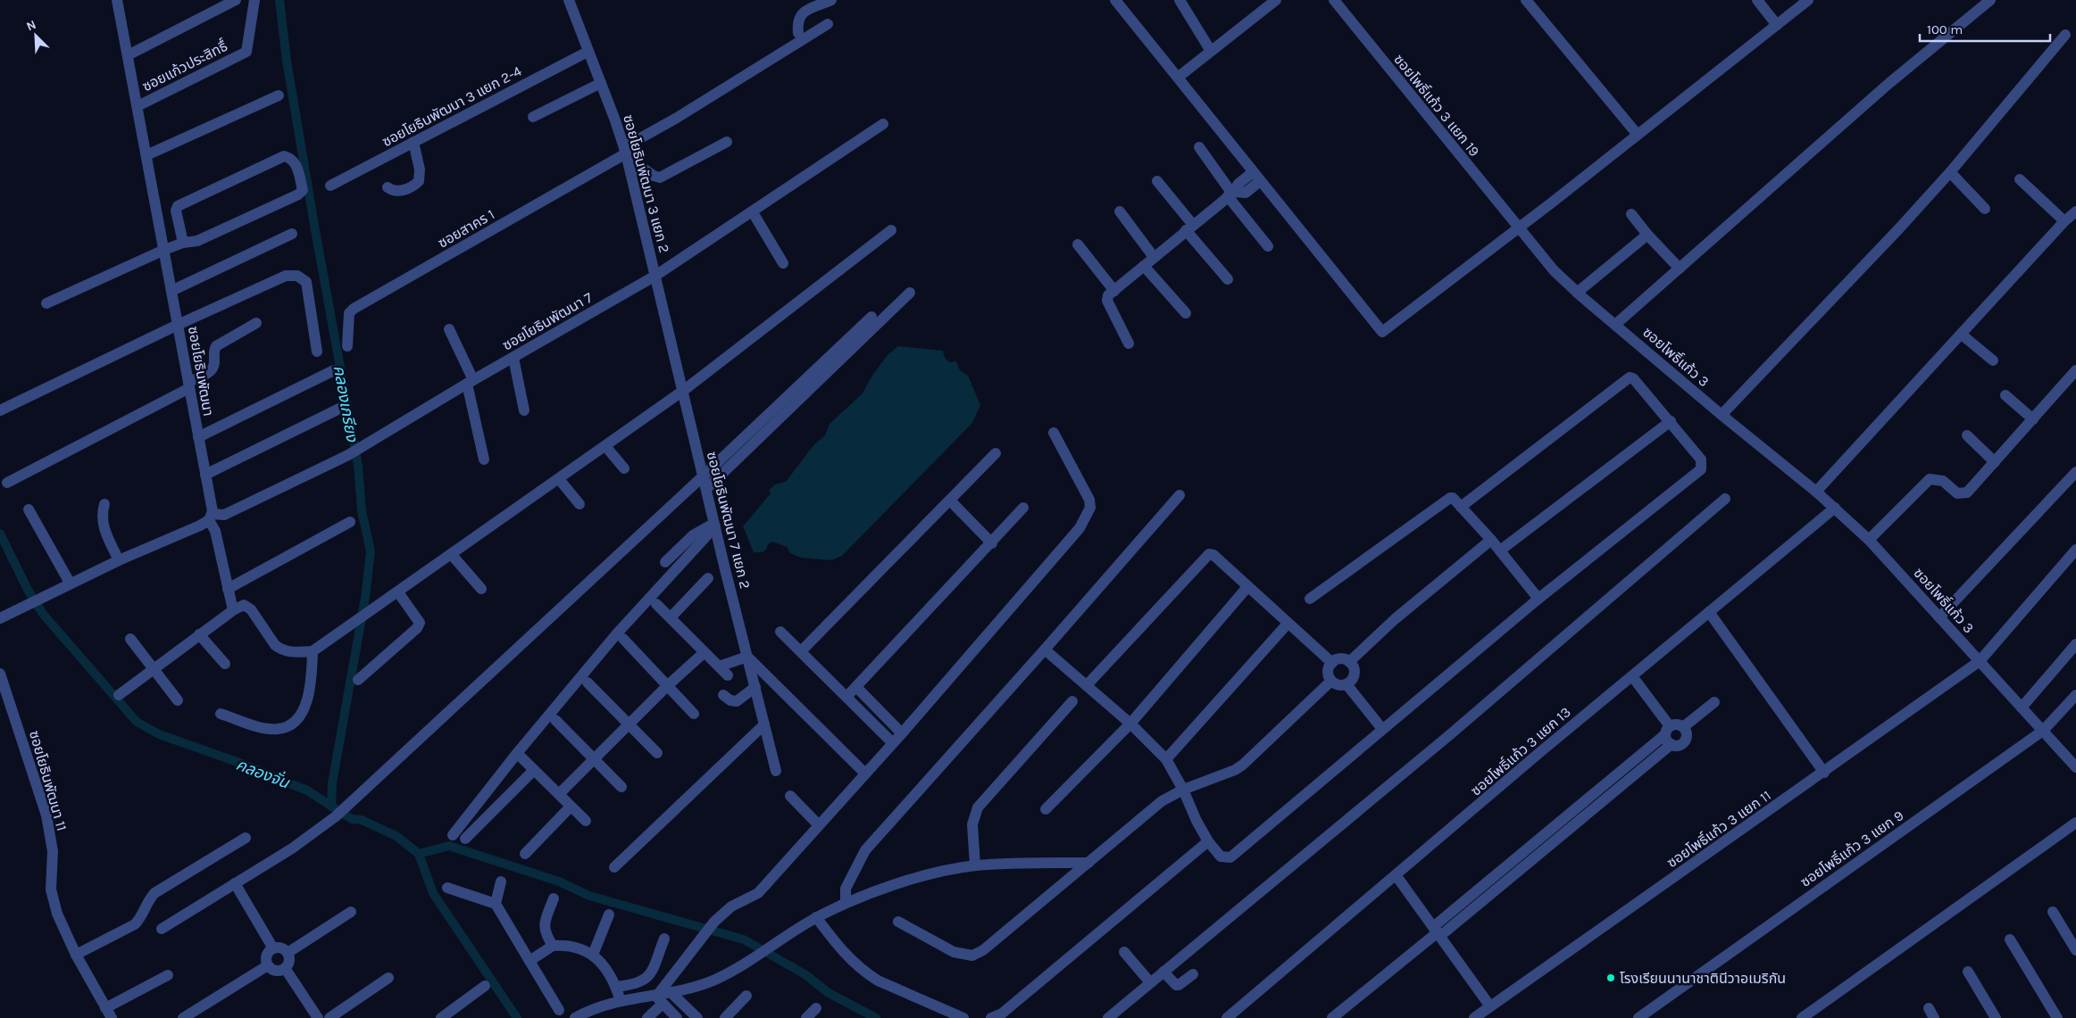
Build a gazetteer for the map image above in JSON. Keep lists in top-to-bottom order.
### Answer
{
  "streets": {
    "street": [
      "ซอยแก้วประสิทธื์",
      "ซอยโพธิ์แก้ว 3 แยก 19",
      "ซอยโยธินพัฒนา 3 แยก 2-4",
      "ซอยโยธินพัฒนา 3 แยก 2",
      "ซอยสาคร 1",
      "ซอยโยธินพัฒนา 7",
      "ซอยโพธิ์แก้ว 3",
      "ซอยโยธินพัฒนา",
      "ซอยโยธินพัฒนา 7 แยก 2",
      "ซอยโพธิ์แก้ว 3 แยก 13",
      "ซอยโยธินพัฒนา 11",
      "ซอยโพธิ์แก้ว 3 แยก 11",
      "ซอยโพธิ์แก้ว 3 แยก 9"
    ]
  },
  "crossings": [
    ["ซอยแก้วประสิทธื์", "ซอยโยธินพัฒนา"],
    ["ซอยโพธิ์แก้ว 3 แยก 19", "ซอยโพธิ์แก้ว 3"],
    ["ซอยโยธินพัฒนา 3 แยก 2-4", "ซอยโยธินพัฒนา 3 แยก 2"],
    ["ซอยโยธินพัฒนา 3 แยก 2", "ซอยสาคร 1"],
    ["ซอยโยธินพัฒนา 3 แยก 2", "ซอยโยธินพัฒนา 7"],
    ["ซอยโยธินพัฒนา 3 แยก 2", "ซอยโยธินพัฒนา 7 แยก 2"],
    ["ซอยโยธินพัฒนา 7", "ซอยโยธินพัฒนา"],
    ["ซอยโยธินพัฒนา 7", "ซอยโยธินพัฒนา 7 แยก 2"],
    ["ซอยโพธิ์แก้ว 3", "ซอยโพธิ์แก้ว 3 แยก 13"],
    ["ซอยโพธิ์แก้ว 3", "ซอยโพธิ์แก้ว 3 แยก 11"],
    ["ซอยโพธิ์แก้ว 3", "ซอยโพธิ์แก้ว 3 แยก 9"]
  ],
  "water": ["คลองเกรียง", "คลองจั่น"],
  "places": ["โรงเรียนนานาชาตินีวาอเมริกัน"],
  "scale_bar": "100 m",
  "north": "top left"
}
